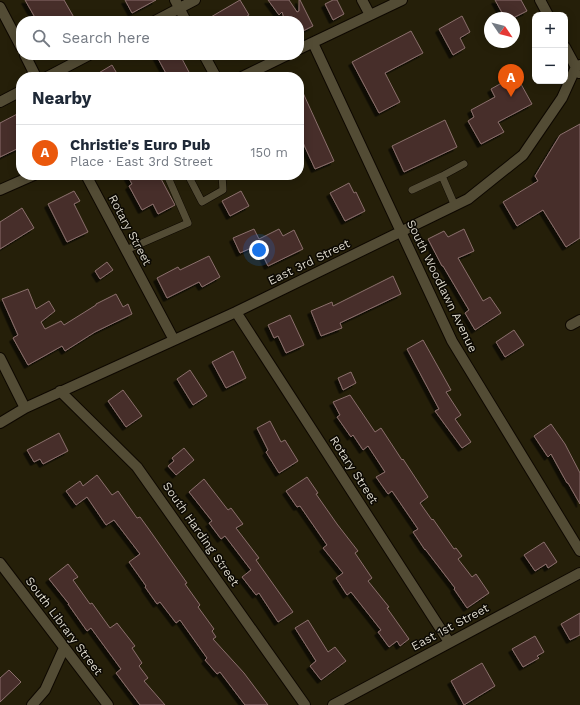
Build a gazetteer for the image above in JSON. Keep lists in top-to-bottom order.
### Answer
{
  "streets": {
    "street": [
      "Rotary Street",
      "East 3rd Street",
      "South Woodlawn Avenue",
      "South Harding Street",
      "South Library Street",
      "East 1st Street"
    ]
  },
  "crossings": [
    ["Rotary Street", "East 3rd Street"],
    ["Rotary Street", "East 1st Street"],
    ["East 3rd Street", "South Woodlawn Avenue"],
    ["East 3rd Street", "South Harding Street"]
  ],
  "north": "bottom right",
  "page": {
    "map_buttons": ["+", "−"],
    "search": "Search here",
    "pins": "A",
    "heading": "Nearby",
    "list": [
      {
        "mark": "A",
        "name": "Christie's Euro Pub",
        "note": "Place · East 3rd Street",
        "value": "150 m"
      }
    ]
  }
}
